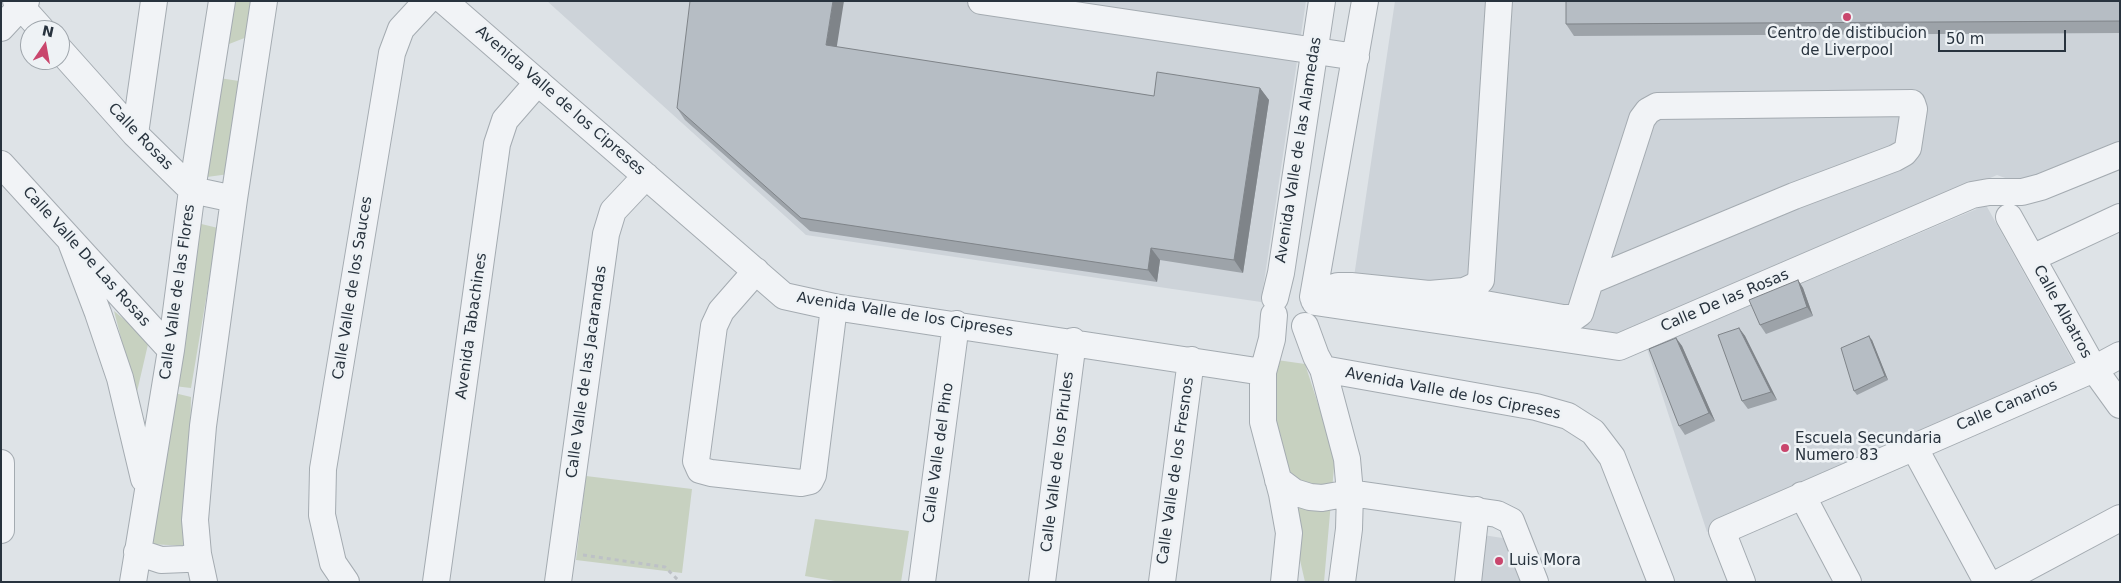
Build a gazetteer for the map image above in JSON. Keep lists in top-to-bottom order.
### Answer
{
  "streets": {
    "street": [
      "Avenida Valle de los Cipreses",
      "Calle Rosas",
      "Avenida Valle de las Alamedas",
      "Calle Valle De Las Rosas",
      "Calle Valle de los Sauces",
      "Calle Valle de las Flores",
      "Calle De las Rosas",
      "Calle Albatros",
      "Avenida Tabachines",
      "Calle Valle de las Jacarandas",
      "Calle Canarios",
      "Calle Valle del Pino",
      "Calle Valle de los Pirules",
      "Calle Valle de los Fresnos"
    ]
  },
  "crossings": [
    ["Avenida Valle de los Cipreses", "Avenida Valle de las Alamedas"],
    ["Avenida Valle de los Cipreses", "Avenida Tabachines"],
    ["Avenida Valle de los Cipreses", "Calle Valle de las Jacarandas"],
    ["Avenida Valle de los Cipreses", "Calle Valle del Pino"],
    ["Avenida Valle de los Cipreses", "Calle Valle de los Pirules"],
    ["Avenida Valle de los Cipreses", "Calle Valle de los Fresnos"],
    ["Calle Rosas", "Calle Valle de las Flores"],
    ["Avenida Valle de las Alamedas", "Calle De las Rosas"],
    ["Calle Valle De Las Rosas", "Calle Valle de las Flores"],
    ["Calle Albatros", "Calle Canarios"]
  ],
  "places": ["Centro de distibucion de Liverpool", "Escuela Secundaria Numero 83", "Luis Mora"],
  "scale_bar": "50 m",
  "north": "top"
}
